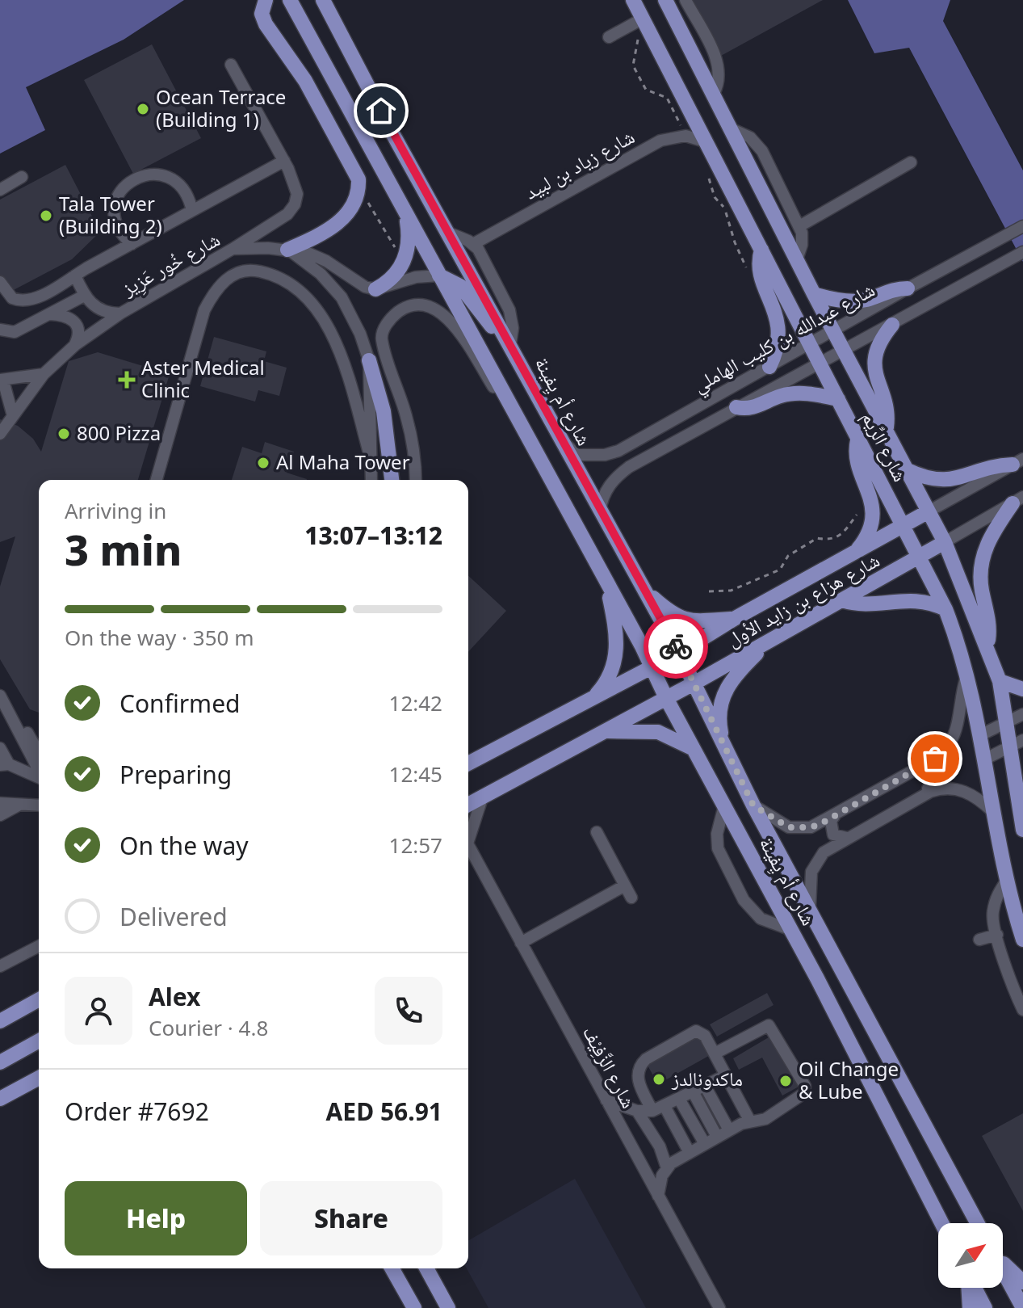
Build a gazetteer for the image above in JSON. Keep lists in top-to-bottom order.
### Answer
{
  "streets": {
    "main road": ["شارع أم يِفينة", "شارع الرِّيم", "شارع هزاع بن زايد الأول"],
    "street": [
      "شارع زياد بن لبيد",
      "شارع خُور عَزِيز",
      "شارع عبدالله بن كليب الهاملي",
      "شارع الزَّفِيْف"
    ]
  },
  "crossings": [
    ["شارع عبدالله بن كليب الهاملي", "شارع أم يِفينة"],
    ["شارع عبدالله بن كليب الهاملي", "شارع الرِّيم"],
    ["شارع أم يِفينة", "شارع هزاع بن زايد الأول"],
    ["شارع الرِّيم", "شارع هزاع بن زايد الأول"],
    ["شارع هزاع بن زايد الأول", "شارع الزَّفِيْف"]
  ],
  "places": {
    "other": [
      "Ocean Terrace (Building 1)",
      "Tala Tower (Building 2)",
      "800 Pizza",
      "Al Maha Tower",
      "ماكدونالدز",
      "Oil Change & Lube"
    ],
    "health": ["Aster Medical Clinic"]
  },
  "north": "top right",
  "page": {
    "heading": ["3 min", "Arriving in", "13:07–13:12"],
    "panel": [
      "Alex",
      "Courier · 4.8",
      "Order #7692",
      "AED 56.91"
    ],
    "bar": "On the way · 350 m",
    "list": [
      ["Confirmed", "12:42"],
      ["Preparing", "12:45"],
      ["On the way", "12:57"],
      "Delivered"
    ],
    "buttons": ["Help", "Share"]
  }
}
